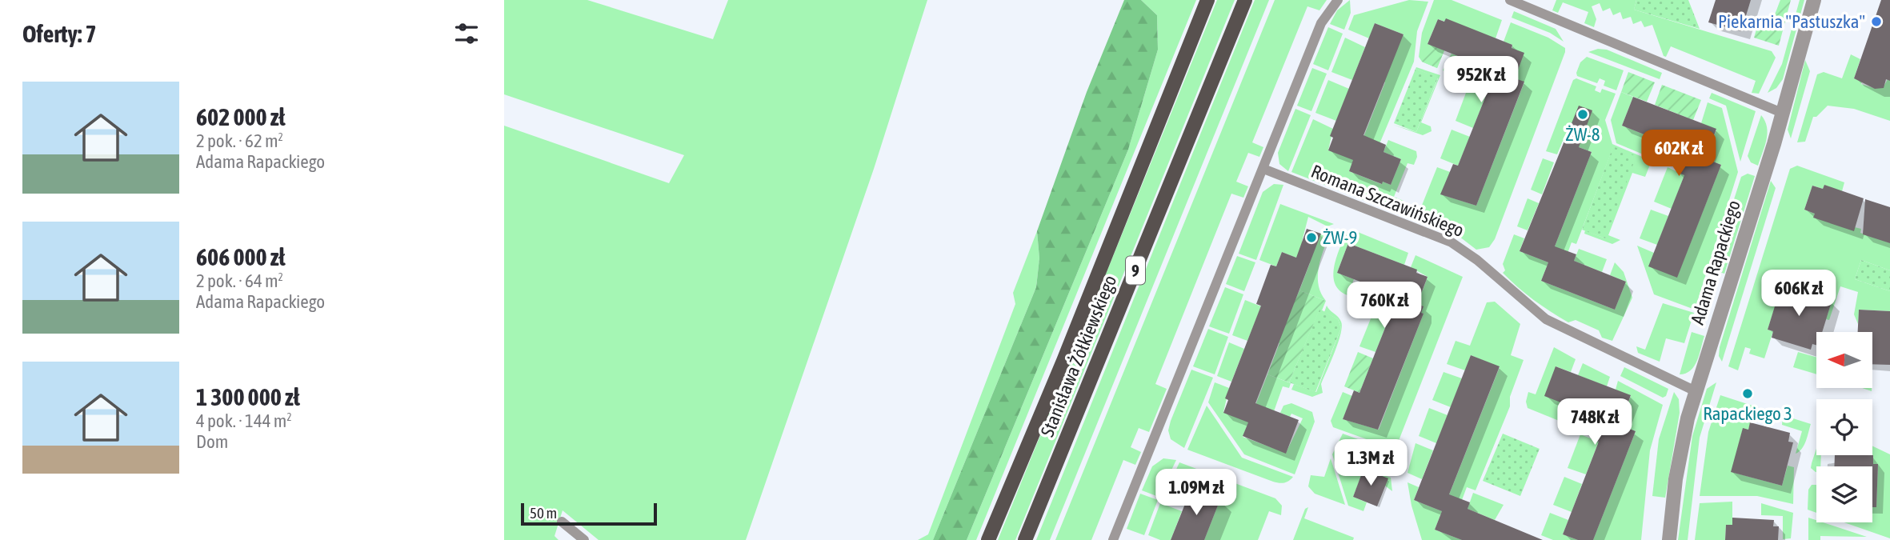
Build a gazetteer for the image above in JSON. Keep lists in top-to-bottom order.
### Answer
{
  "streets": {
    "main road": ["9", "Stanisława Żółkiewskiego"],
    "street": ["Adama Rapackiego"],
    "lane": ["Romana Szczawińskiego"]
  },
  "crossings": [
    ["Romana Szczawińskiego", "Adama Rapackiego"]
  ],
  "places": [
    "Piekarnia \"Pastuszka\"",
    "ŻW-8",
    "ŻW-9",
    "Rapackiego 3"
  ],
  "scale_bar": "50 m",
  "north": "left",
  "page": {
    "heading": "Oferty: 7",
    "price": [
      "952K zł",
      "602K zł",
      "606K zł",
      "760K zł",
      "748K zł",
      "1.3M zł",
      "1.09M zł"
    ],
    "list": [
      {
        "name": "602 000 zł",
        "note": "2 pok. · 62 m² · Adama Rapackiego"
      },
      {
        "name": "606 000 zł",
        "note": "2 pok. · 64 m² · Adama Rapackiego"
      },
      {
        "name": "1 300 000 zł",
        "note": "4 pok. · 144 m² · Dom"
      }
    ],
    "scale": "50 m"
  }
}
